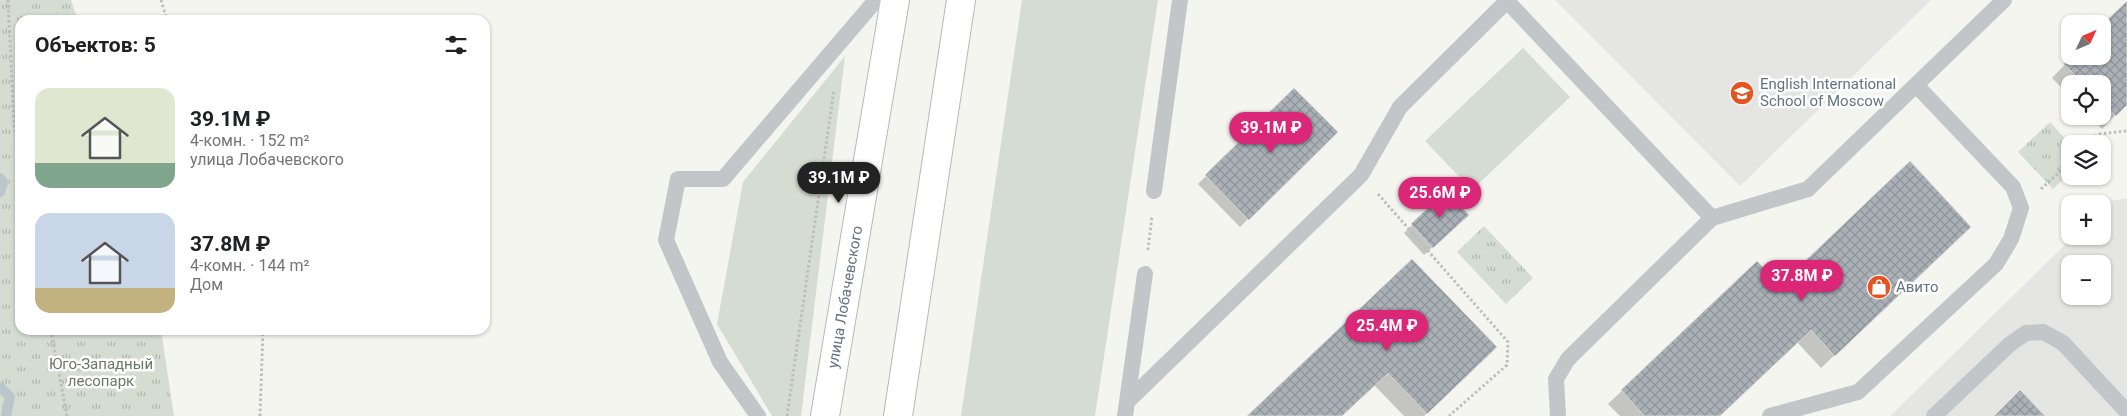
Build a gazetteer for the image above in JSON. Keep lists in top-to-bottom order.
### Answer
{
  "streets": {
    "main road": ["улица Лобачевского"]
  },
  "parks": ["Юго-Западный лесопарк"],
  "places": {
    "school or university": ["English International School of Moscow"],
    "shop": ["Авито"]
  },
  "north": "top right",
  "page": {
    "map_buttons": ["+", "−"],
    "heading": "Объектов: 5",
    "list": [
      {
        "name": "39.1M ₽",
        "note": "4-комн. · 152 m² · улица Лобачевского"
      },
      {
        "name": "37.8M ₽",
        "note": "4-комн. · 144 m² · Дом"
      }
    ],
    "price": [
      "39.1M ₽",
      "39.1M ₽",
      "25.6M ₽",
      "37.8M ₽",
      "25.4M ₽"
    ]
  }
}
